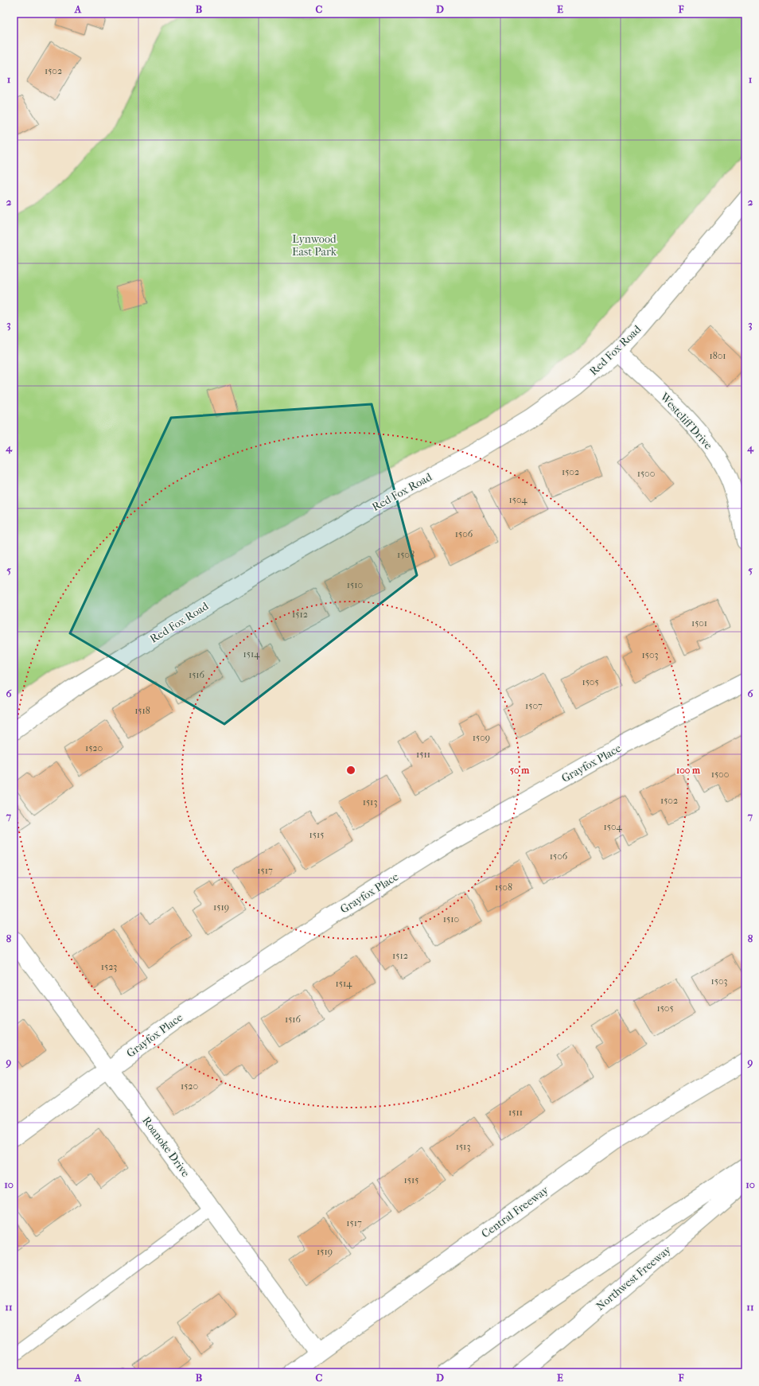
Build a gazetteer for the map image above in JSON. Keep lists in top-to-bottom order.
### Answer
{
  "streets": {
    "main road": [
      "Red Fox Road",
      "Westcliff Drive",
      "Grayfox Place",
      "Roanoke Drive",
      "Central Freeway",
      "Northwest Freeway"
    ]
  },
  "crossings": [
    ["Red Fox Road", "Westcliff Drive"],
    ["Grayfox Place", "Roanoke Drive"],
    ["Roanoke Drive", "Central Freeway"]
  ],
  "parks": ["Lynwood East Park"],
  "house_numbers": [
    "1502",
    "1801",
    "1502",
    "1500",
    "1504",
    "1506",
    "1508",
    "1510",
    "1512",
    "1501",
    "1514",
    "1503",
    "1516",
    "1505",
    "1507",
    "1518",
    "1509",
    "1520",
    "1511",
    "1500",
    "1502",
    "1513",
    "1504",
    "1515",
    "1506",
    "1517",
    "1508",
    "1519",
    "1510",
    "1512",
    "1523",
    "1503",
    "1514",
    "1505",
    "1516",
    "1520",
    "1511",
    "1513",
    "1515",
    "1517",
    "1519"
  ],
  "grid": {
    "columns": [
      "A",
      "B",
      "C",
      "D",
      "E",
      "F"
    ],
    "rows": [
      "1",
      "2",
      "3",
      "4",
      "5",
      "6",
      "7",
      "8",
      "9",
      "10",
      "11"
    ]
  },
  "rings": ["50 m", "100 m"]
}
